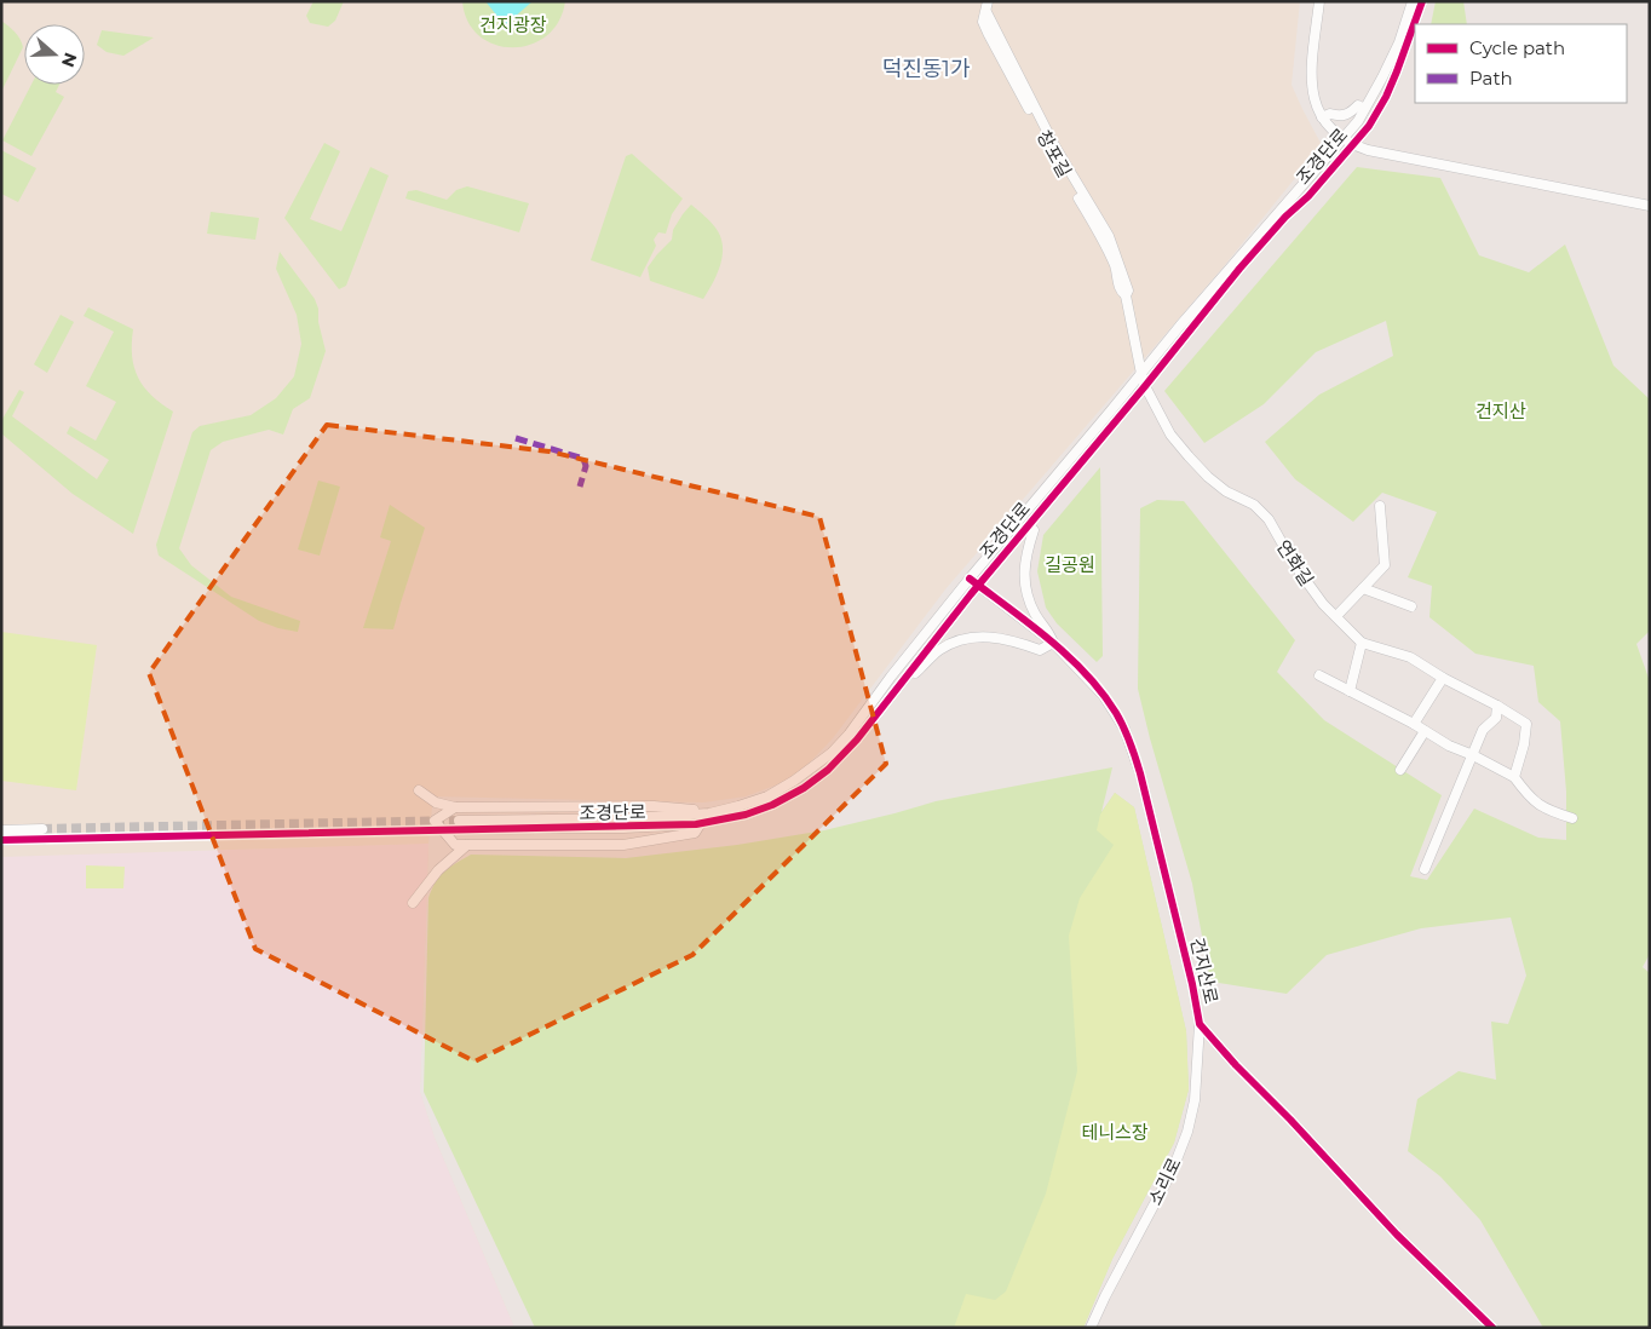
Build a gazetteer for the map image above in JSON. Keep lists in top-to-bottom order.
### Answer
{
  "streets": {
    "street": [
      "창포길",
      "조경단로",
      "연화길",
      "건지산로",
      "소리로"
    ]
  },
  "crossings": [
    ["창포길", "조경단로"],
    ["창포길", "연화길"],
    ["조경단로", "연화길"],
    ["조경단로", "건지산로"],
    ["건지산로", "소리로"]
  ],
  "districts": ["덕진동1가"],
  "parks": [
    "건지광장",
    "건지산",
    "길공원",
    "테니스장"
  ],
  "legend": ["Cycle path", "Path"],
  "north": "right"
}
